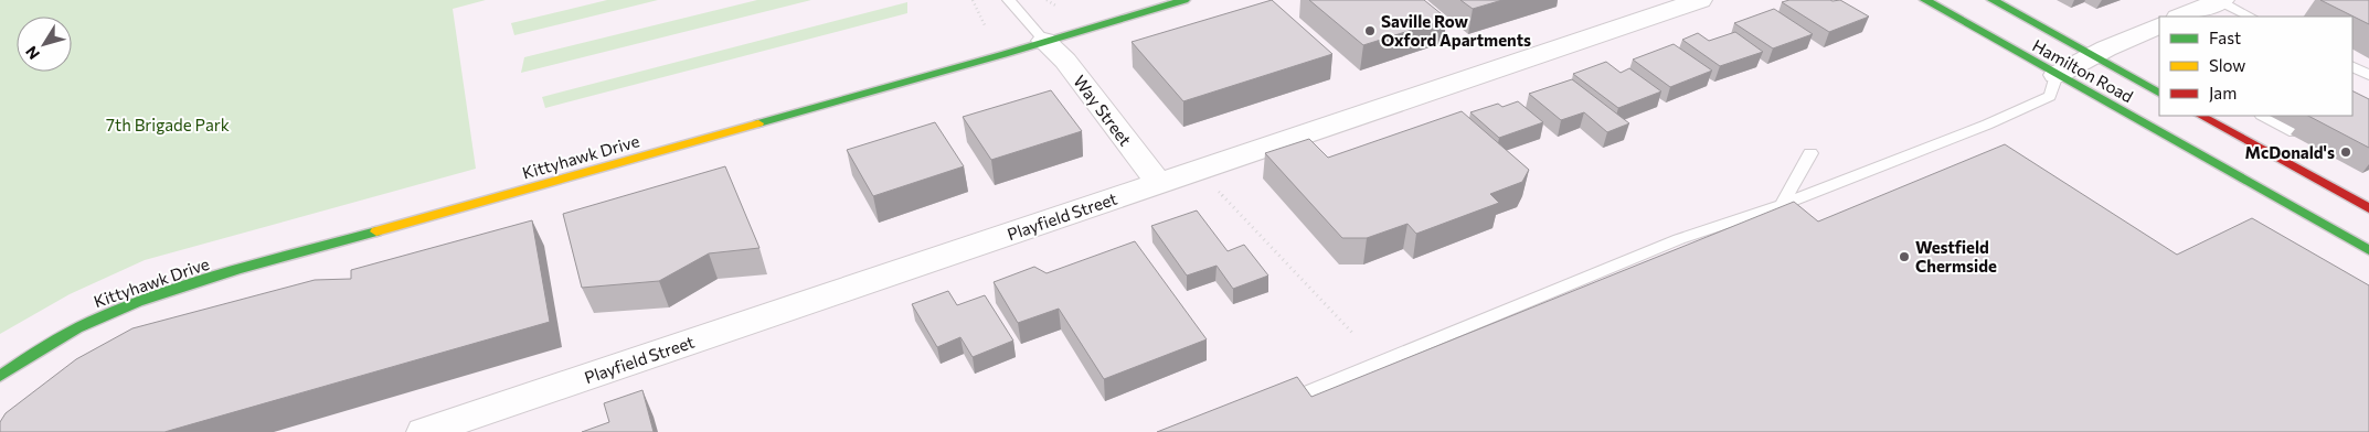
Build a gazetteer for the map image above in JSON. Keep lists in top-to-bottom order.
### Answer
{
  "streets": {
    "street": [
      "Hamilton Road",
      "Way Street",
      "Kittyhawk Drive",
      "Playfield Street"
    ]
  },
  "crossings": [
    ["Way Street", "Kittyhawk Drive"],
    ["Way Street", "Playfield Street"]
  ],
  "parks": ["7th Brigade Park"],
  "places": ["Saville Row Oxford Apartments", "McDonald's", "Westfield Chermside"],
  "legend": ["Fast", "Slow", "Jam"],
  "north": "bottom left"
}
